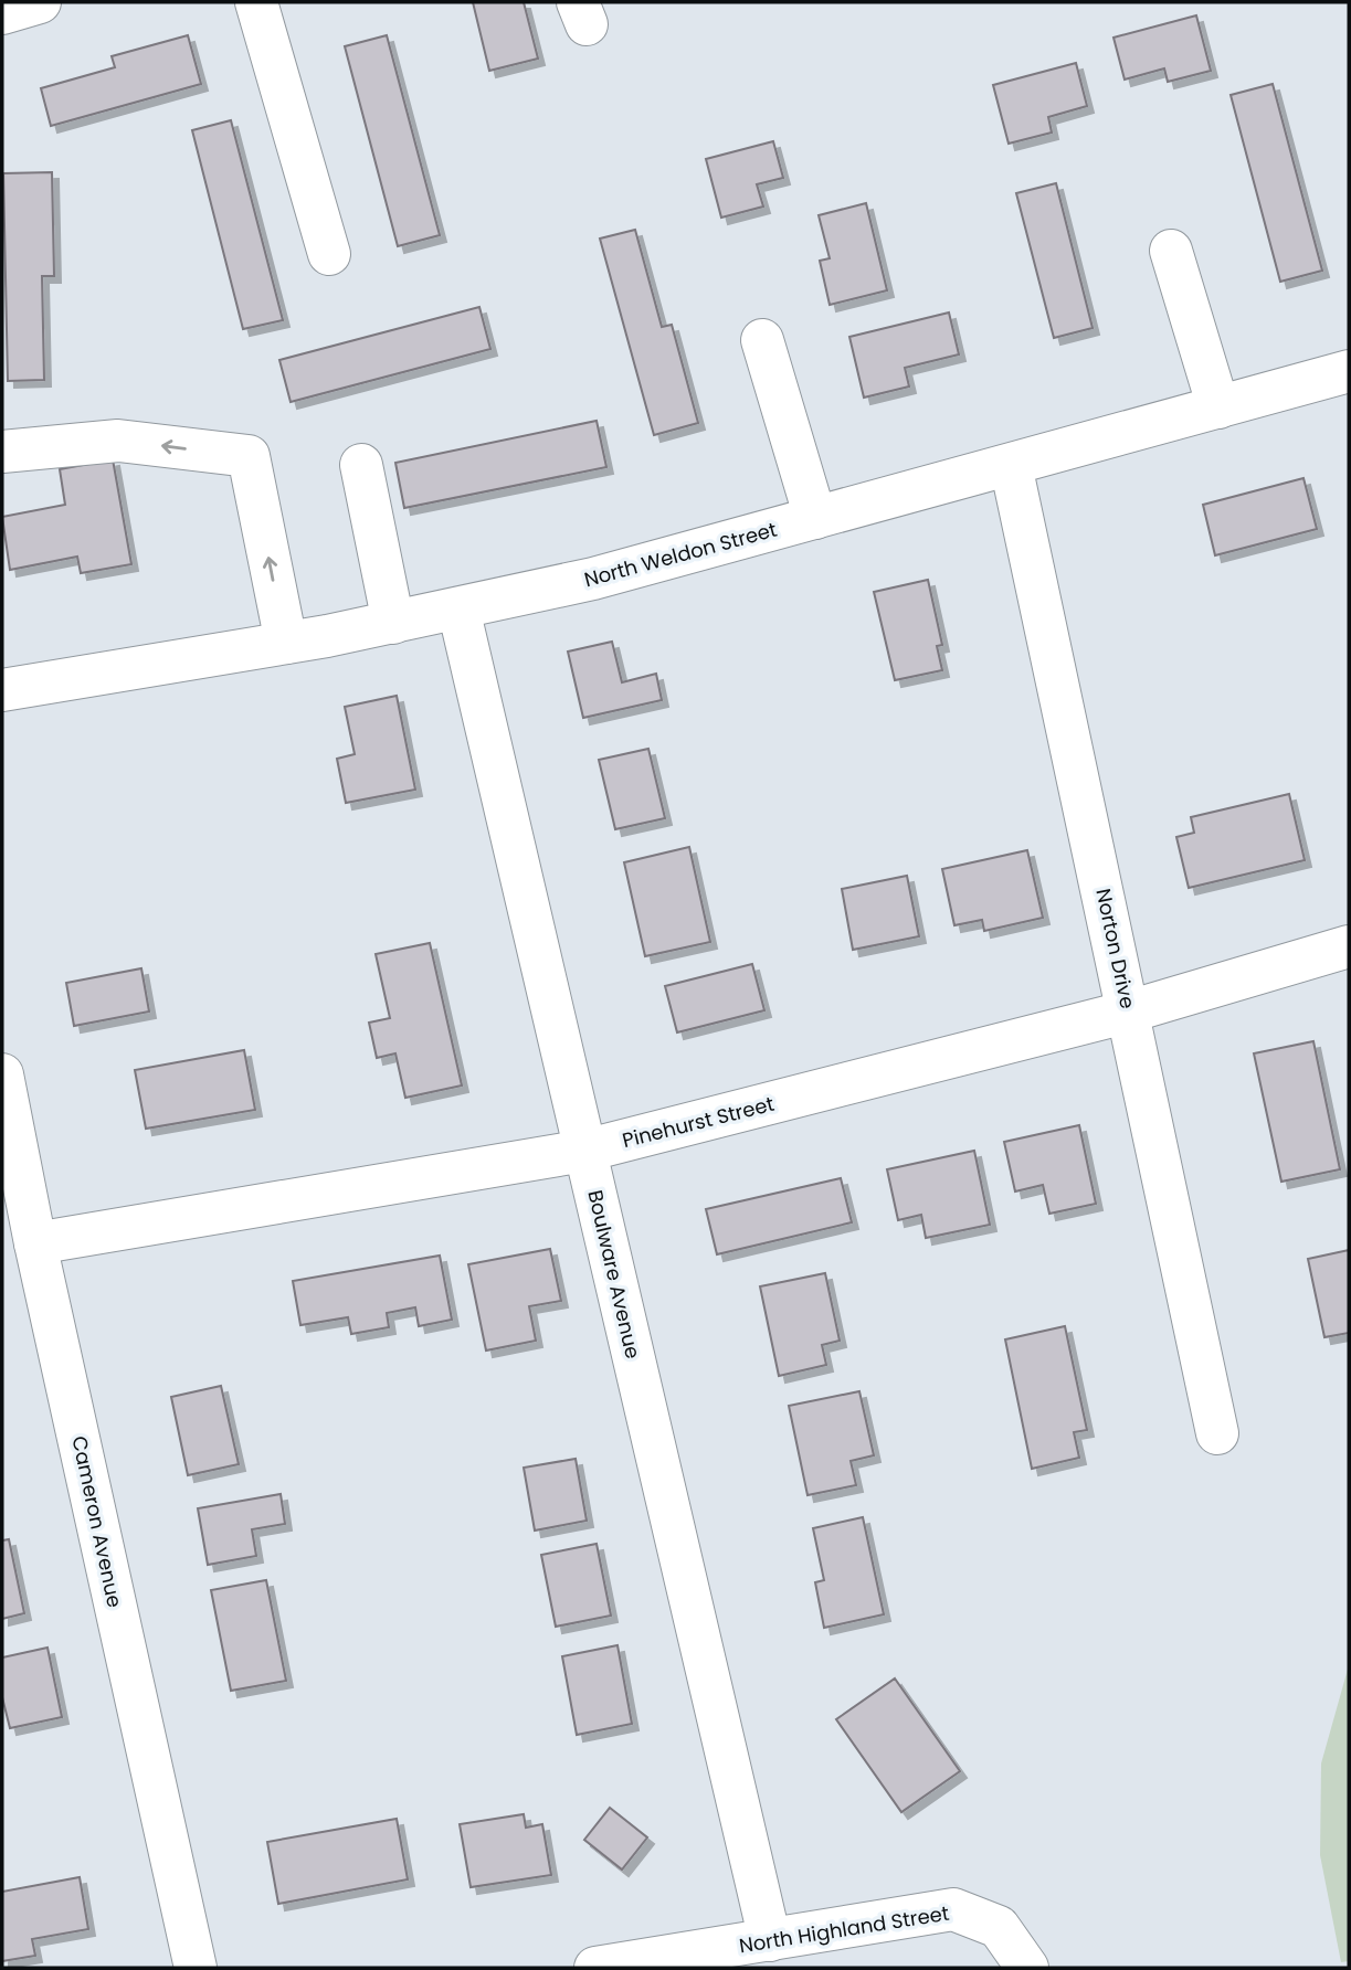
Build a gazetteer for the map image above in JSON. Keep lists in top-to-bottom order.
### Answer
{
  "streets": {
    "street": [
      "North Weldon Street",
      "Norton Drive",
      "Pinehurst Street",
      "Boulware Avenue",
      "Cameron Avenue",
      "North Highland Street"
    ]
  },
  "crossings": [
    ["North Weldon Street", "Norton Drive"],
    ["North Weldon Street", "Boulware Avenue"],
    ["Norton Drive", "Pinehurst Street"],
    ["Pinehurst Street", "Boulware Avenue"],
    ["Pinehurst Street", "Cameron Avenue"],
    ["Boulware Avenue", "North Highland Street"]
  ]
}
